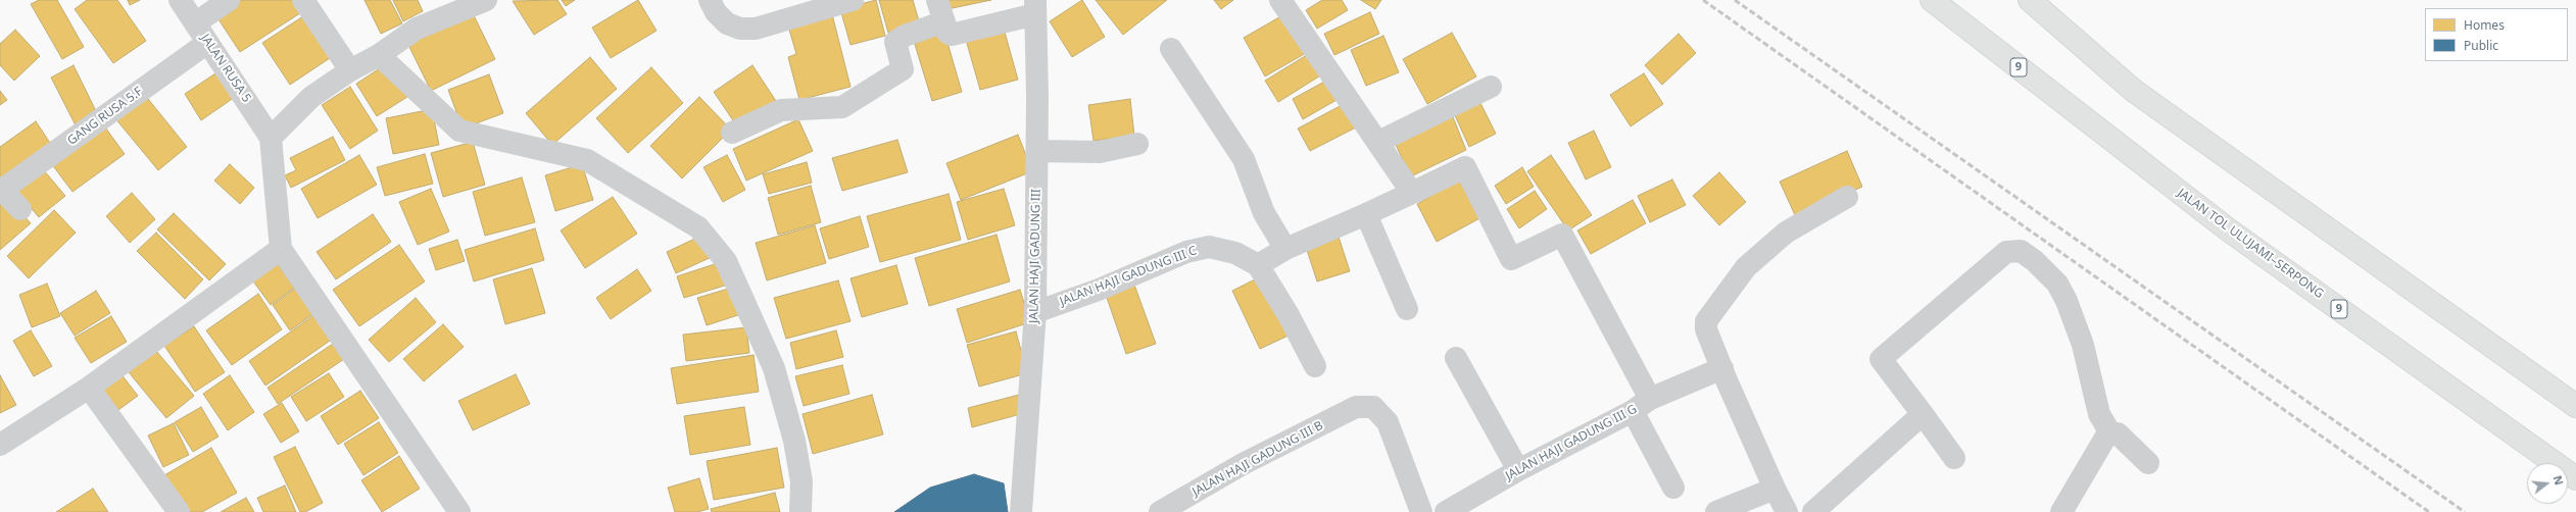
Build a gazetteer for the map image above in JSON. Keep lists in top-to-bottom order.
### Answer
{
  "streets": {
    "highway": ["9", "JALAN TOL ULUJAMI–SERPONG"],
    "street": [
      "JALAN RUSA 5",
      "GANG RUSA 5.F",
      "JALAN HAJI GADUNG III",
      "JALAN HAJI GADUNG III C",
      "JALAN HAJI GADUNG III G",
      "JALAN HAJI GADUNG III B"
    ]
  },
  "crossings": [
    ["JALAN RUSA 5", "GANG RUSA 5.F"],
    ["JALAN HAJI GADUNG III", "JALAN HAJI GADUNG III C"]
  ],
  "legend": ["Homes", "Public"],
  "north": "right"
}
